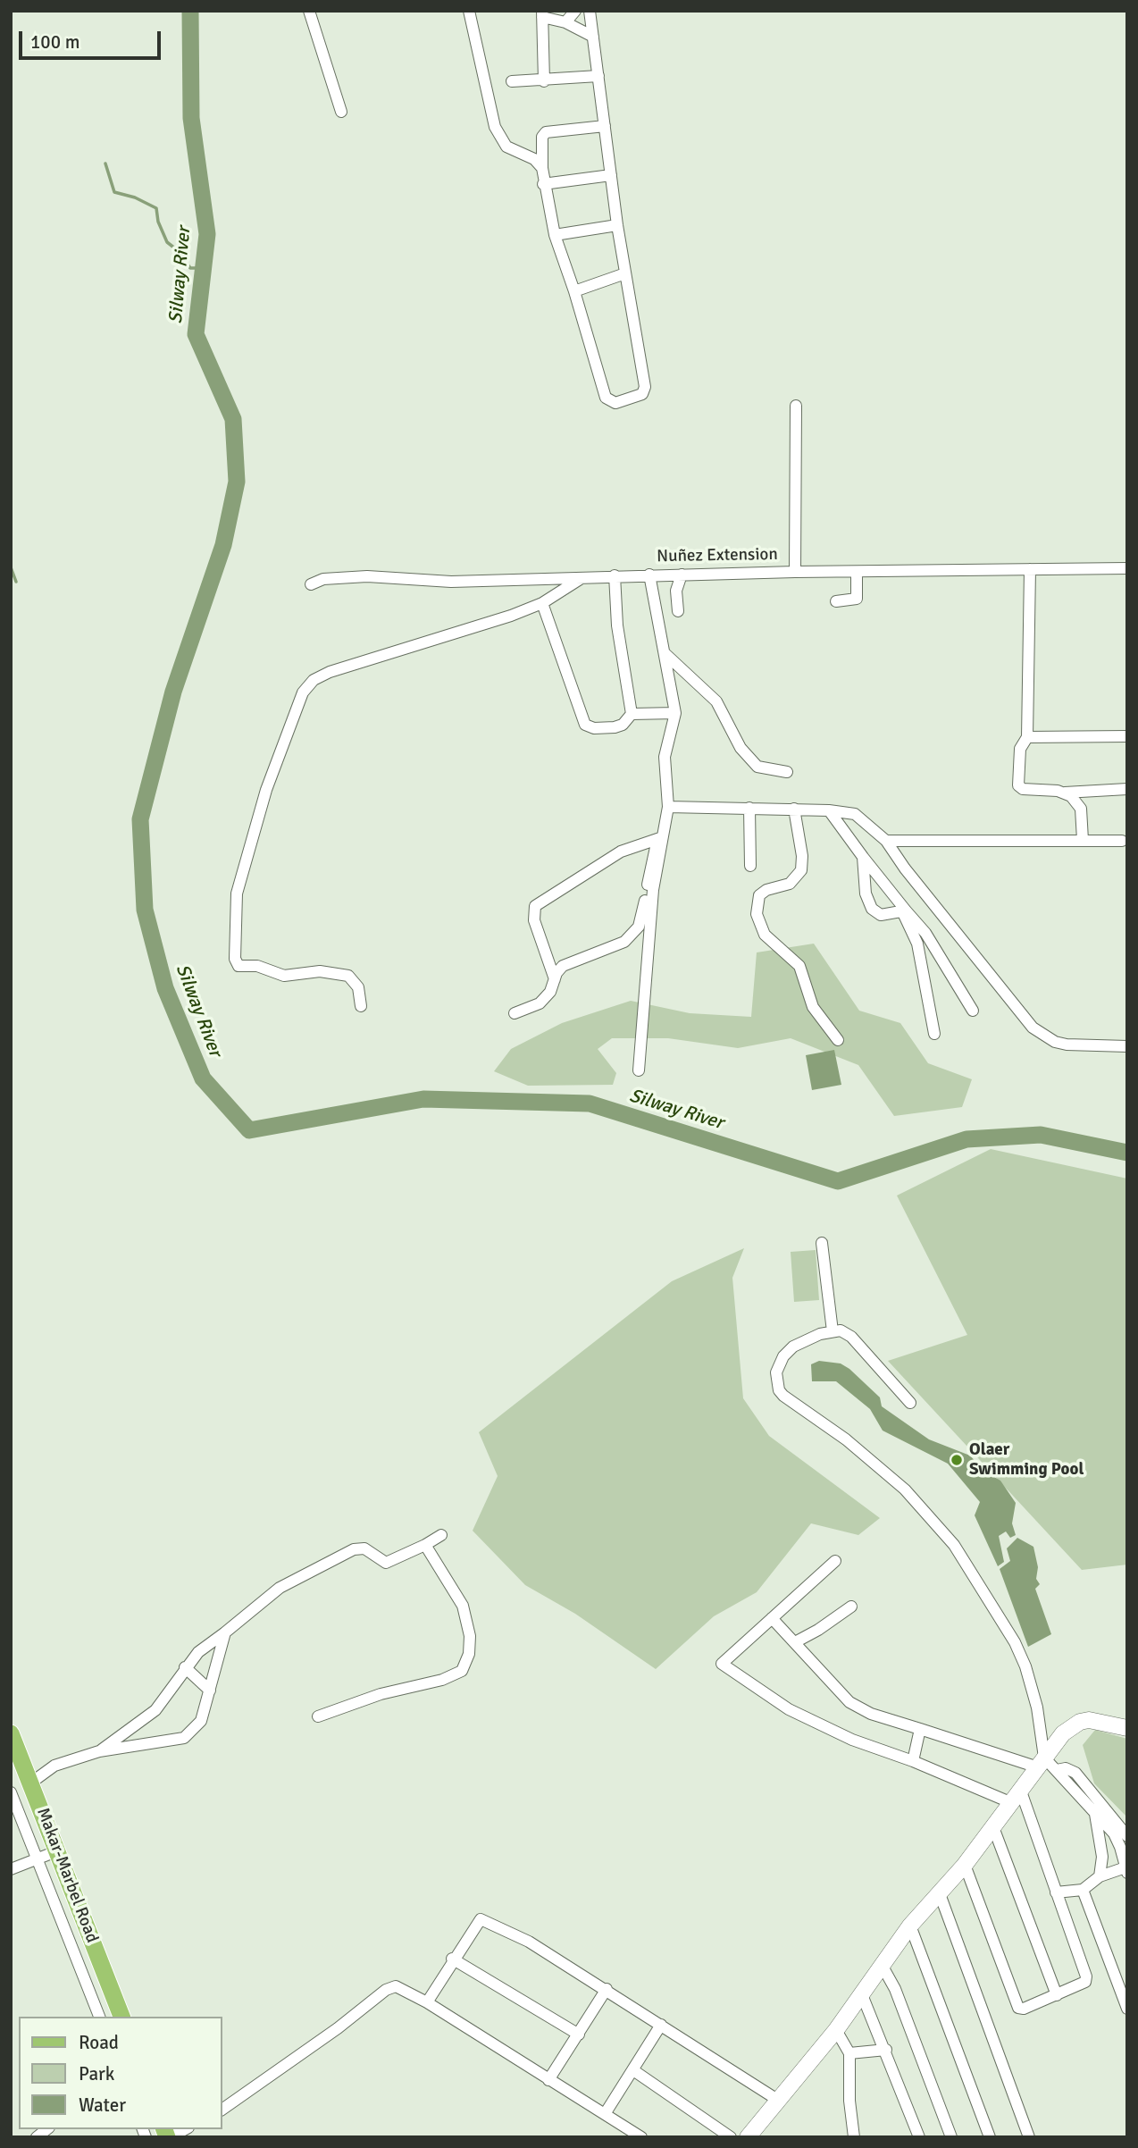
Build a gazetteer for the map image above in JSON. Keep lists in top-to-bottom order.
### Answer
{
  "streets": {
    "main road": ["Makar-Marbel Road"],
    "street": ["Nuñez Extension"]
  },
  "water": ["Silway River"],
  "places": ["Olaer Swimming Pool"],
  "legend": ["Road", "Park", "Water"],
  "scale_bar": "100 m"
}
